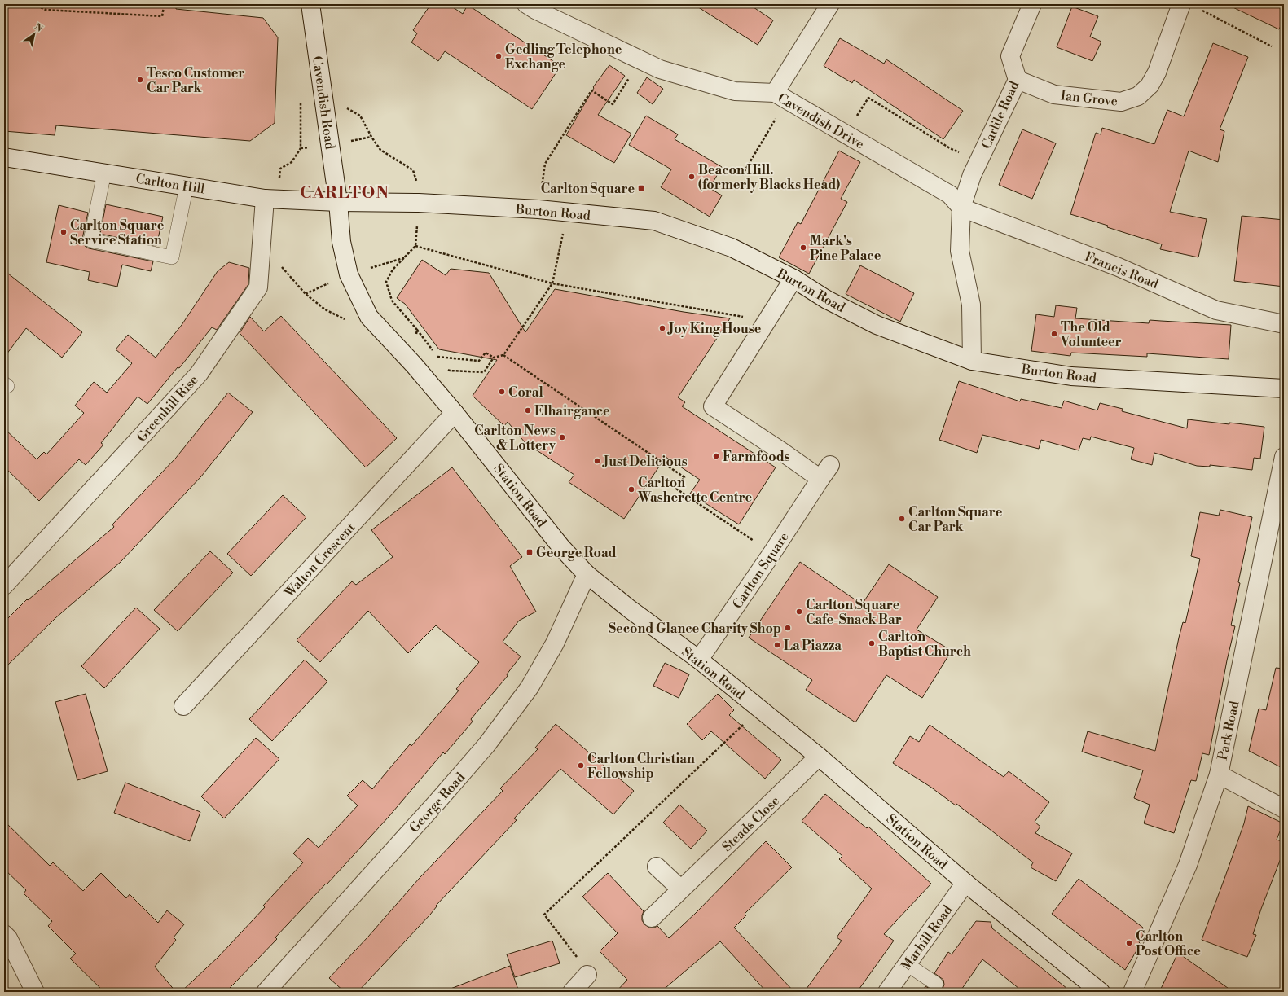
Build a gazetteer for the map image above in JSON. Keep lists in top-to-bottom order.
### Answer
{
  "streets": {
    "street": [
      "Ian Grove",
      "Cavendish Road",
      "Carlile Road",
      "Cavendish Drive",
      "Carlton Hill",
      "Burton Road",
      "Francis Road",
      "Greenhill Rise",
      "Station Road",
      "Walton Crescent",
      "Carlton Square",
      "Park Road",
      "George Road",
      "Steads Close",
      "Marhill Road"
    ]
  },
  "crossings": [
    ["Ian Grove", "Carlile Road"],
    ["Cavendish Road", "Carlton Hill"],
    ["Cavendish Road", "Burton Road"],
    ["Cavendish Road", "Station Road"],
    ["Carlile Road", "Cavendish Drive"],
    ["Carlile Road", "Francis Road"],
    ["Cavendish Drive", "Francis Road"],
    ["Carlton Hill", "Burton Road"],
    ["Carlton Hill", "Greenhill Rise"],
    ["Carlton Hill", "Station Road"],
    ["Burton Road", "Station Road"],
    ["Burton Road", "Carlton Square"],
    ["Station Road", "Walton Crescent"],
    ["Station Road", "Carlton Square"],
    ["Station Road", "George Road"],
    ["Station Road", "Steads Close"],
    ["Station Road", "Marhill Road"]
  ],
  "districts": ["CARLTON"],
  "places": {
    "other": [
      "Gedling Telephone Exchange",
      "Tesco Customer Car Park",
      "Beacon Hill. (formerly Blacks Head)",
      "Carlton Square Service Station",
      "Mark's Pine Palace",
      "Joy King House",
      "The Old Volunteer",
      "Coral",
      "Elhairgance",
      "Carlton News & Lottery",
      "Farmfoods",
      "Just Delicious",
      "Carlton Washerette Centre",
      "Carlton Square Car Park",
      "Carlton Square Cafe-Snack Bar",
      "Second Glance Charity Shop",
      "Carlton Baptist Church",
      "La Piazza",
      "Carlton Christian Fellowship",
      "Carlton Post Office"
    ],
    "transit": ["Carlton Square", "George Road"]
  },
  "north": "top right"
}
